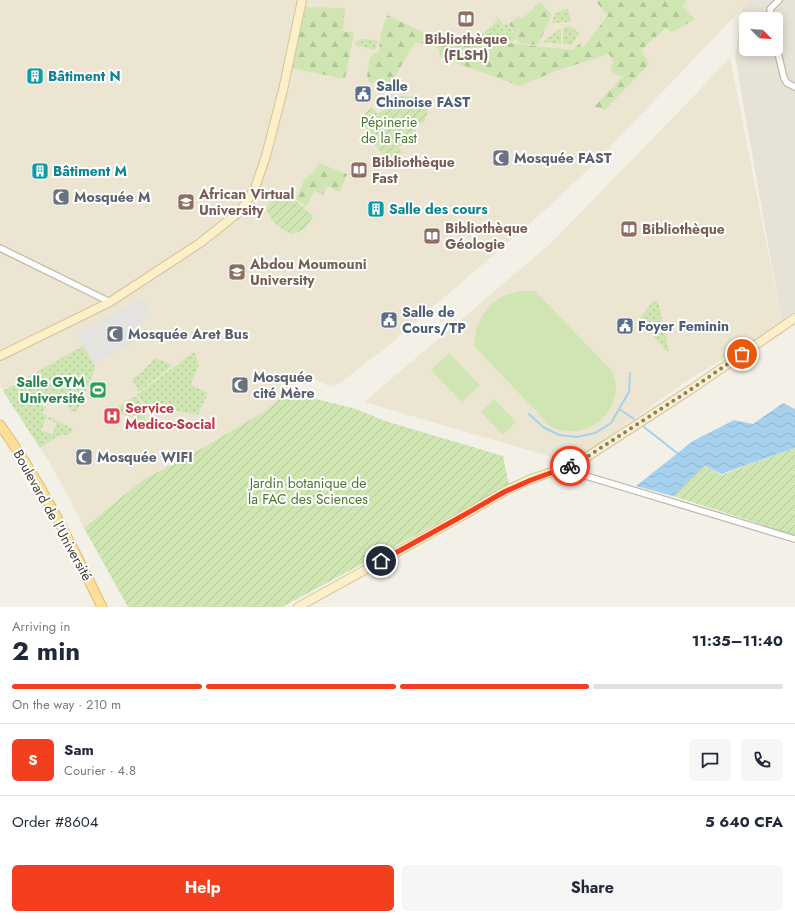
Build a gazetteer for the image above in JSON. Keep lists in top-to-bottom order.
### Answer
{
  "streets": {
    "main road": ["Boulevard de l'Université"]
  },
  "parks": ["Pépinerie de la Fast", "Jardin botanique de la FAC des Sciences"],
  "places": {
    "library": [
      "Bibliothèque (FLSH)",
      "Bibliothèque Fast",
      "Bibliothèque",
      "Bibliothèque Géologie"
    ],
    "building": ["Bâtiment N", "Bâtiment M", "Salle des cours"],
    "public building": ["Salle Chinoise FAST", "Salle de Cours/TP", "Foyer Feminin"],
    "mosque": [
      "Mosquée FAST",
      "Mosquée M",
      "Mosquée Aret Bus",
      "Mosquée cité Mère",
      "Mosquée WIFI"
    ],
    "school or university": ["African Virtual University", "Abdou Moumouni University"],
    "sports": ["Salle GYM Université"],
    "hospital": ["Service Medico-Social"]
  },
  "north": "bottom right",
  "page": {
    "heading": ["2 min", "Arriving in", "11:35–11:40"],
    "panel": [
      "Sam",
      "Courier · 4.8",
      "Order #8604",
      "5 640 CFA"
    ],
    "bar": "On the way · 210 m",
    "round": "S",
    "buttons": ["Help", "Share"]
  }
}
